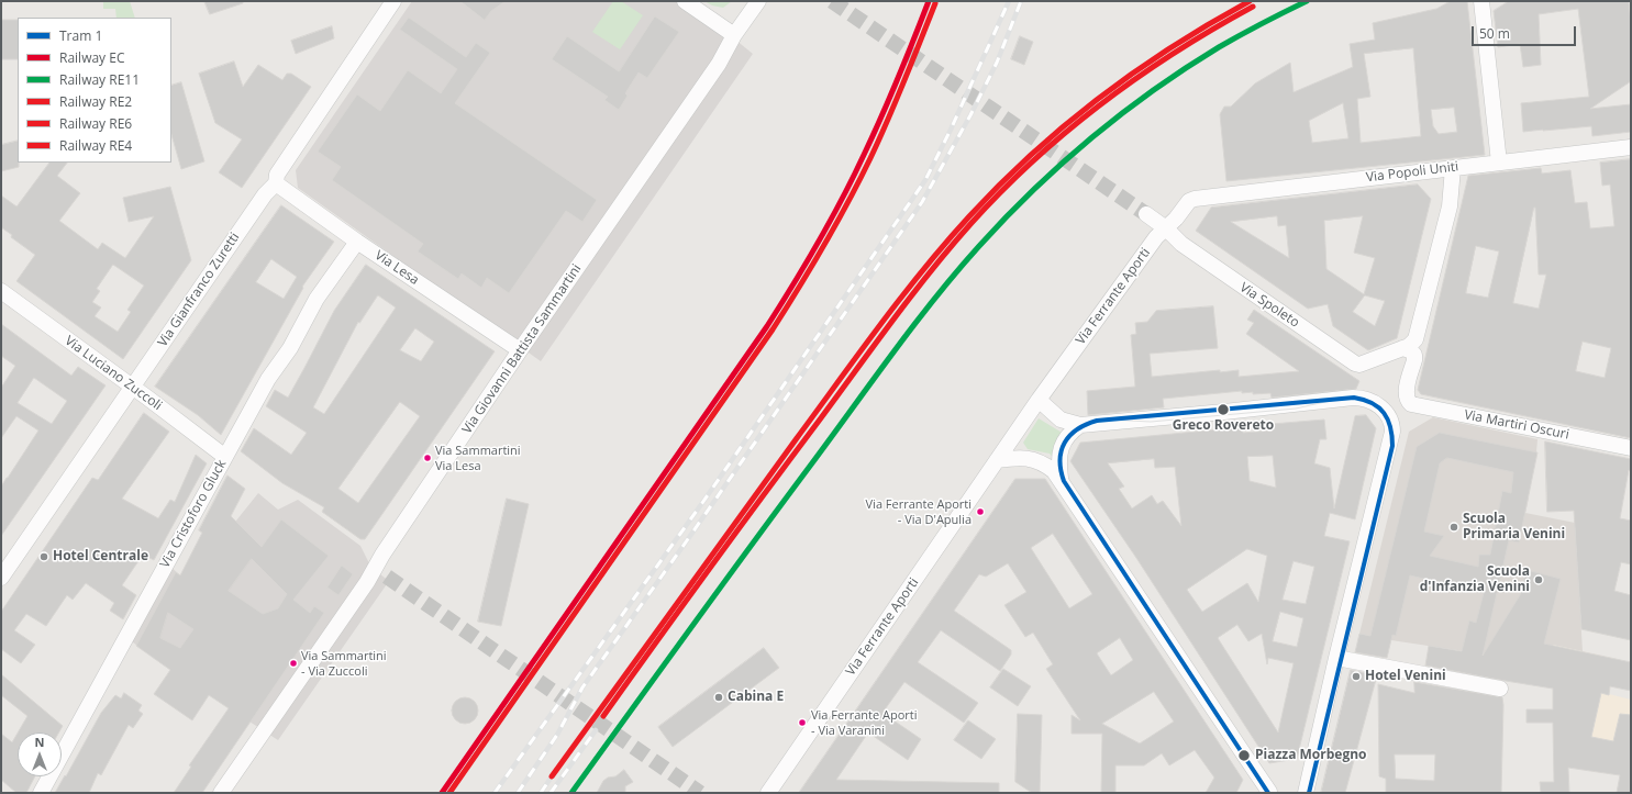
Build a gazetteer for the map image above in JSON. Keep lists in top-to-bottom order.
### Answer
{
  "streets": {
    "street": [
      "Via Popoli Uniti",
      "Via Lesa",
      "Via Gianfranco Zuretti",
      "Via Ferrante Aporti",
      "Via Spoleto",
      "Via Giovanni Battista Sammartini",
      "Via Luciano Zuccoli",
      "Via Martiri Oscuri",
      "Via Cristoforo Gluck"
    ]
  },
  "crossings": [
    ["Via Popoli Uniti", "Via Ferrante Aporti"],
    ["Via Lesa", "Via Gianfranco Zuretti"],
    ["Via Lesa", "Via Giovanni Battista Sammartini"],
    ["Via Lesa", "Via Cristoforo Gluck"],
    ["Via Gianfranco Zuretti", "Via Luciano Zuccoli"],
    ["Via Ferrante Aporti", "Via Spoleto"],
    ["Via Spoleto", "Via Martiri Oscuri"],
    ["Via Luciano Zuccoli", "Via Cristoforo Gluck"]
  ],
  "places": [
    "Greco Rovereto",
    "Via Sammartini Via Lesa",
    "Via Ferrante Aporti - Via D'Apulia",
    "Scuola Primaria Venini",
    "Hotel Centrale",
    "Scuola d'Infanzia Venini",
    "Via Sammartini - Via Zuccoli",
    "Hotel Venini",
    "Cabina E",
    "Via Ferrante Aporti - Via Varanini",
    "Piazza Morbegno"
  ],
  "lines": [
    "rail line EC",
    "rail line RE11",
    "rail line RE2",
    "rail line RE4",
    "rail line RE6",
    "tram line 1"
  ],
  "legend": [
    "Tram 1",
    "Railway EC",
    "Railway RE11",
    "Railway RE2",
    "Railway RE6",
    "Railway RE4"
  ],
  "scale_bar": "50 m",
  "north": "top"
}
